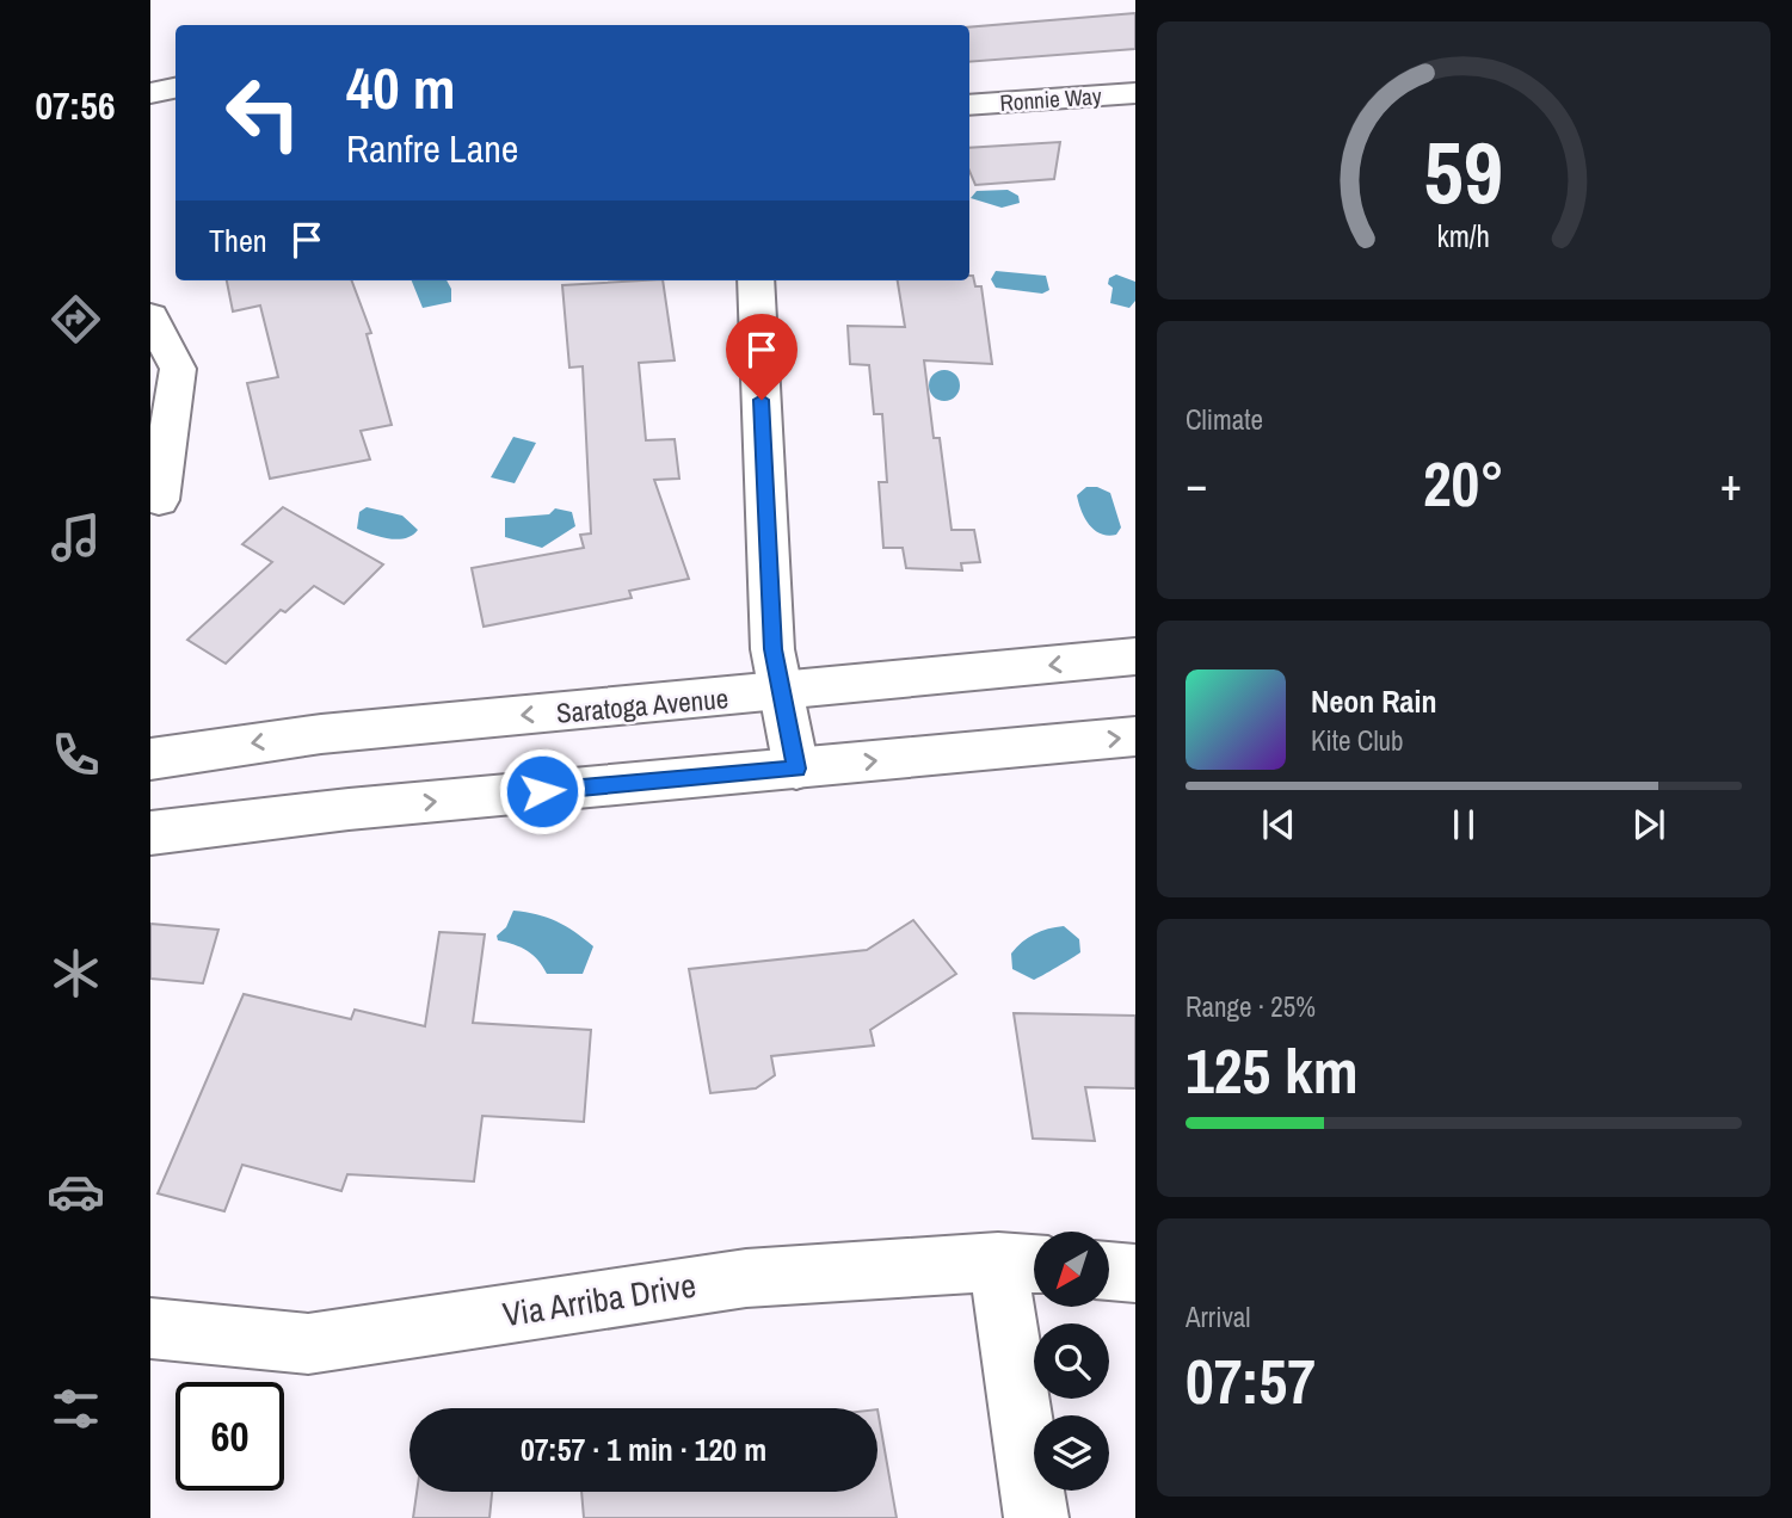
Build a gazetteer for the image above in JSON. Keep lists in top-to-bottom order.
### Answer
{
  "streets": {
    "street": ["Ronnie Way", "Saratoga Avenue", "Via Arriba Drive"]
  },
  "north": "bottom left",
  "page": {
    "tabs": "07:56",
    "turn": ["40 m", "Ranfre Lane"],
    "then": "Then",
    "tile": [
      "Climate",
      ["Range · 25%", "125 km"],
      ["Arrival", "07:57"]
    ],
    "heat": ["−", "20°", "+"],
    "song": ["Neon Rain", "Kite Club"],
    "limit": "60",
    "trip": "07:57 · 1 min · 120 m",
    "gauge": ["59", "km/h"]
  }
}
